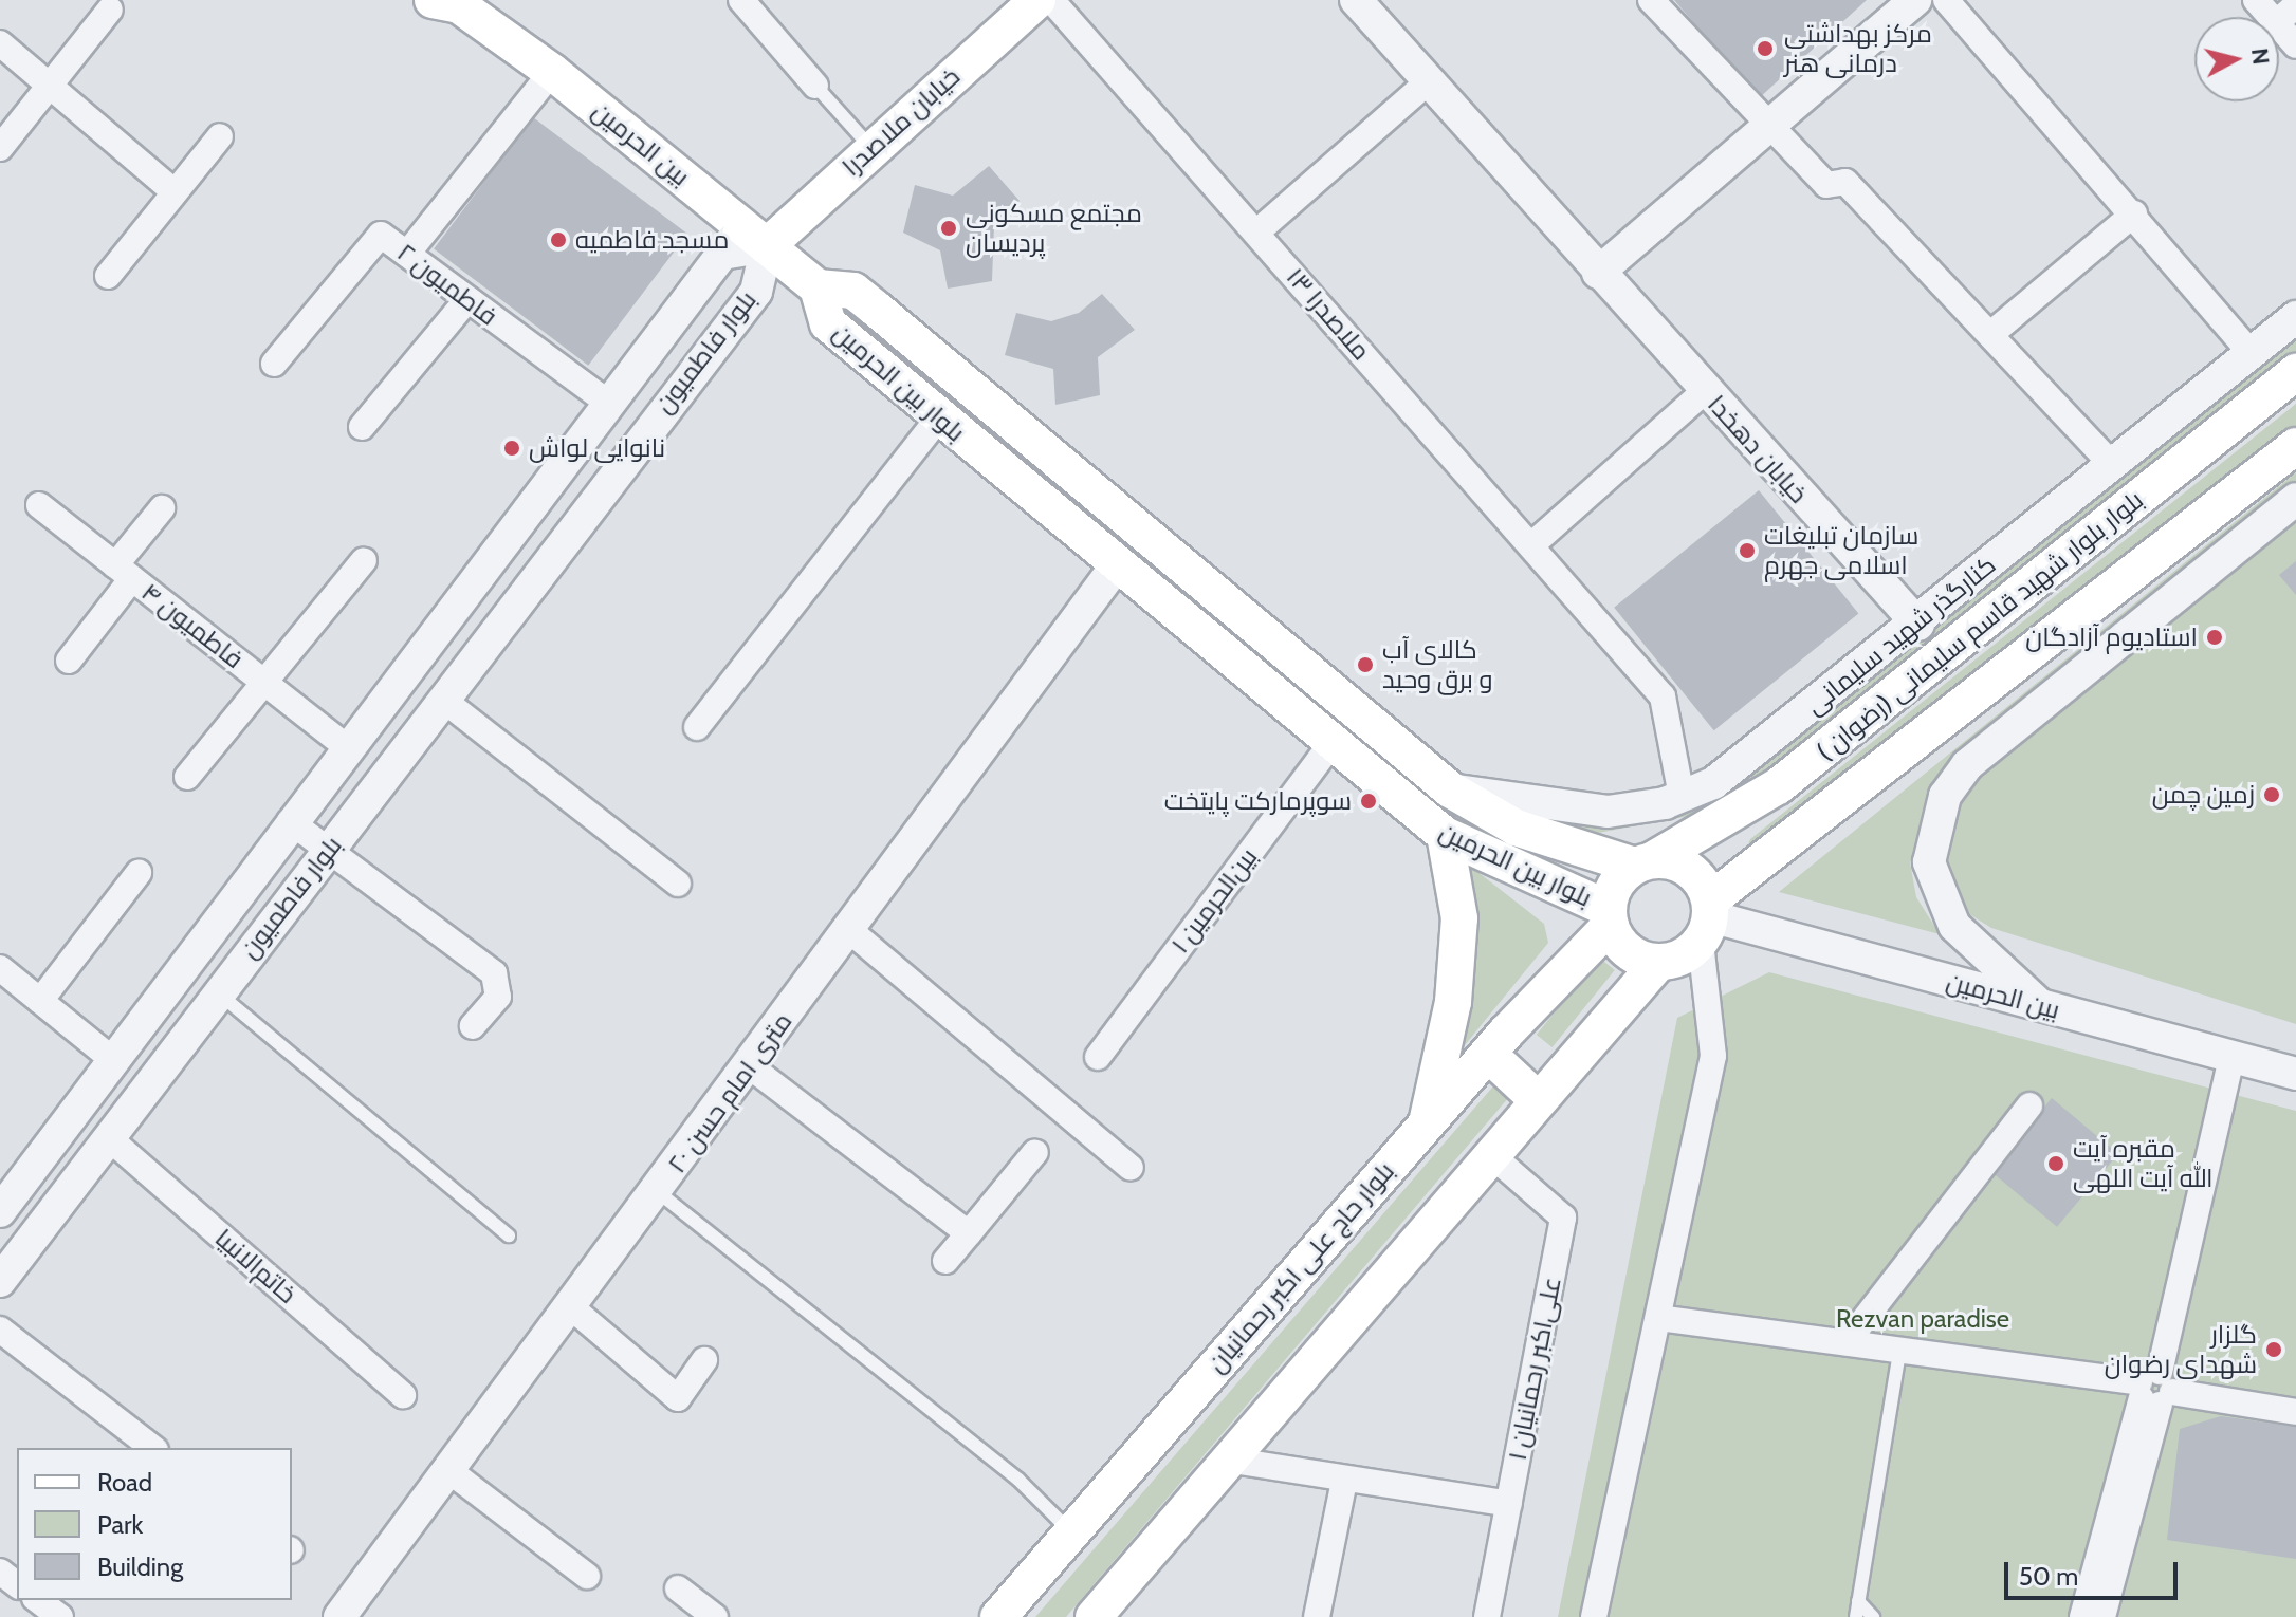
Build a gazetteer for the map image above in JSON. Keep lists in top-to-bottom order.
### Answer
{
  "streets": {
    "main road": [
      "خیابان ملاصدرا",
      "بین الحرمین",
      "بلوار بین الحرمین",
      "بلوار بلوار شهید قاسم سلیمانی (رضوان )",
      "بلوار حاج علی اکبر رحمانیان"
    ],
    "street": [
      "فاطمیون ۲",
      "ملاصدرا ۱۳",
      "بلوار فاطمیون",
      "خیابان دهخدا",
      "فاطمیون ۴",
      "کنارگذر شهید سلیمانی",
      "بین‌الحرمین ۱",
      "۲۰ متری امام حسن",
      "خاتم‌الانبیا",
      "علی‌اکبر رحمانیان ۱"
    ]
  },
  "crossings": [
    ["خیابان ملاصدرا", "بین الحرمین"],
    ["خیابان ملاصدرا", "بلوار فاطمیون"],
    ["بین الحرمین", "بلوار فاطمیون"],
    ["بین الحرمین", "بلوار بین الحرمین"],
    ["بین الحرمین", "بلوار بلوار شهید قاسم سلیمانی (رضوان )"],
    ["بین الحرمین", "بلوار حاج علی اکبر رحمانیان"],
    ["فاطمیون ۲", "بلوار فاطمیون"],
    ["ملاصدرا ۱۳", "کنارگذر شهید سلیمانی"],
    ["بلوار فاطمیون", "فاطمیون ۴"],
    ["بلوار فاطمیون", "خاتم‌الانبیا"],
    ["بلوار بین الحرمین", "بلوار بلوار شهید قاسم سلیمانی (رضوان )"],
    ["بلوار بین الحرمین", "کنارگذر شهید سلیمانی"],
    ["بلوار بین الحرمین", "بین‌الحرمین ۱"],
    ["بلوار بین الحرمین", "۲۰ متری امام حسن"],
    ["بلوار بین الحرمین", "بلوار حاج علی اکبر رحمانیان"],
    ["خیابان دهخدا", "کنارگذر شهید سلیمانی"],
    ["بلوار بلوار شهید قاسم سلیمانی (رضوان )", "بلوار حاج علی اکبر رحمانیان"]
  ],
  "parks": ["Rezvan paradise"],
  "places": [
    "مرکز بهداشتی درمانی هنر",
    "مجتمع مسکونی پردیسان",
    "مسجد فاطمیه",
    "نانوایی لواش",
    "سازمان تبلیغات اسلامی جهرم",
    "استادیوم آزادگان",
    "کالای آب و برق وحید",
    "زمین چمن",
    "سوپرمارکت پایتخت",
    "مقبره آیت الله آیت اللهی",
    "گلزار شهدای رضوان"
  ],
  "legend": ["Road", "Park", "Building"],
  "scale_bar": "50 m",
  "north": "right"
}
